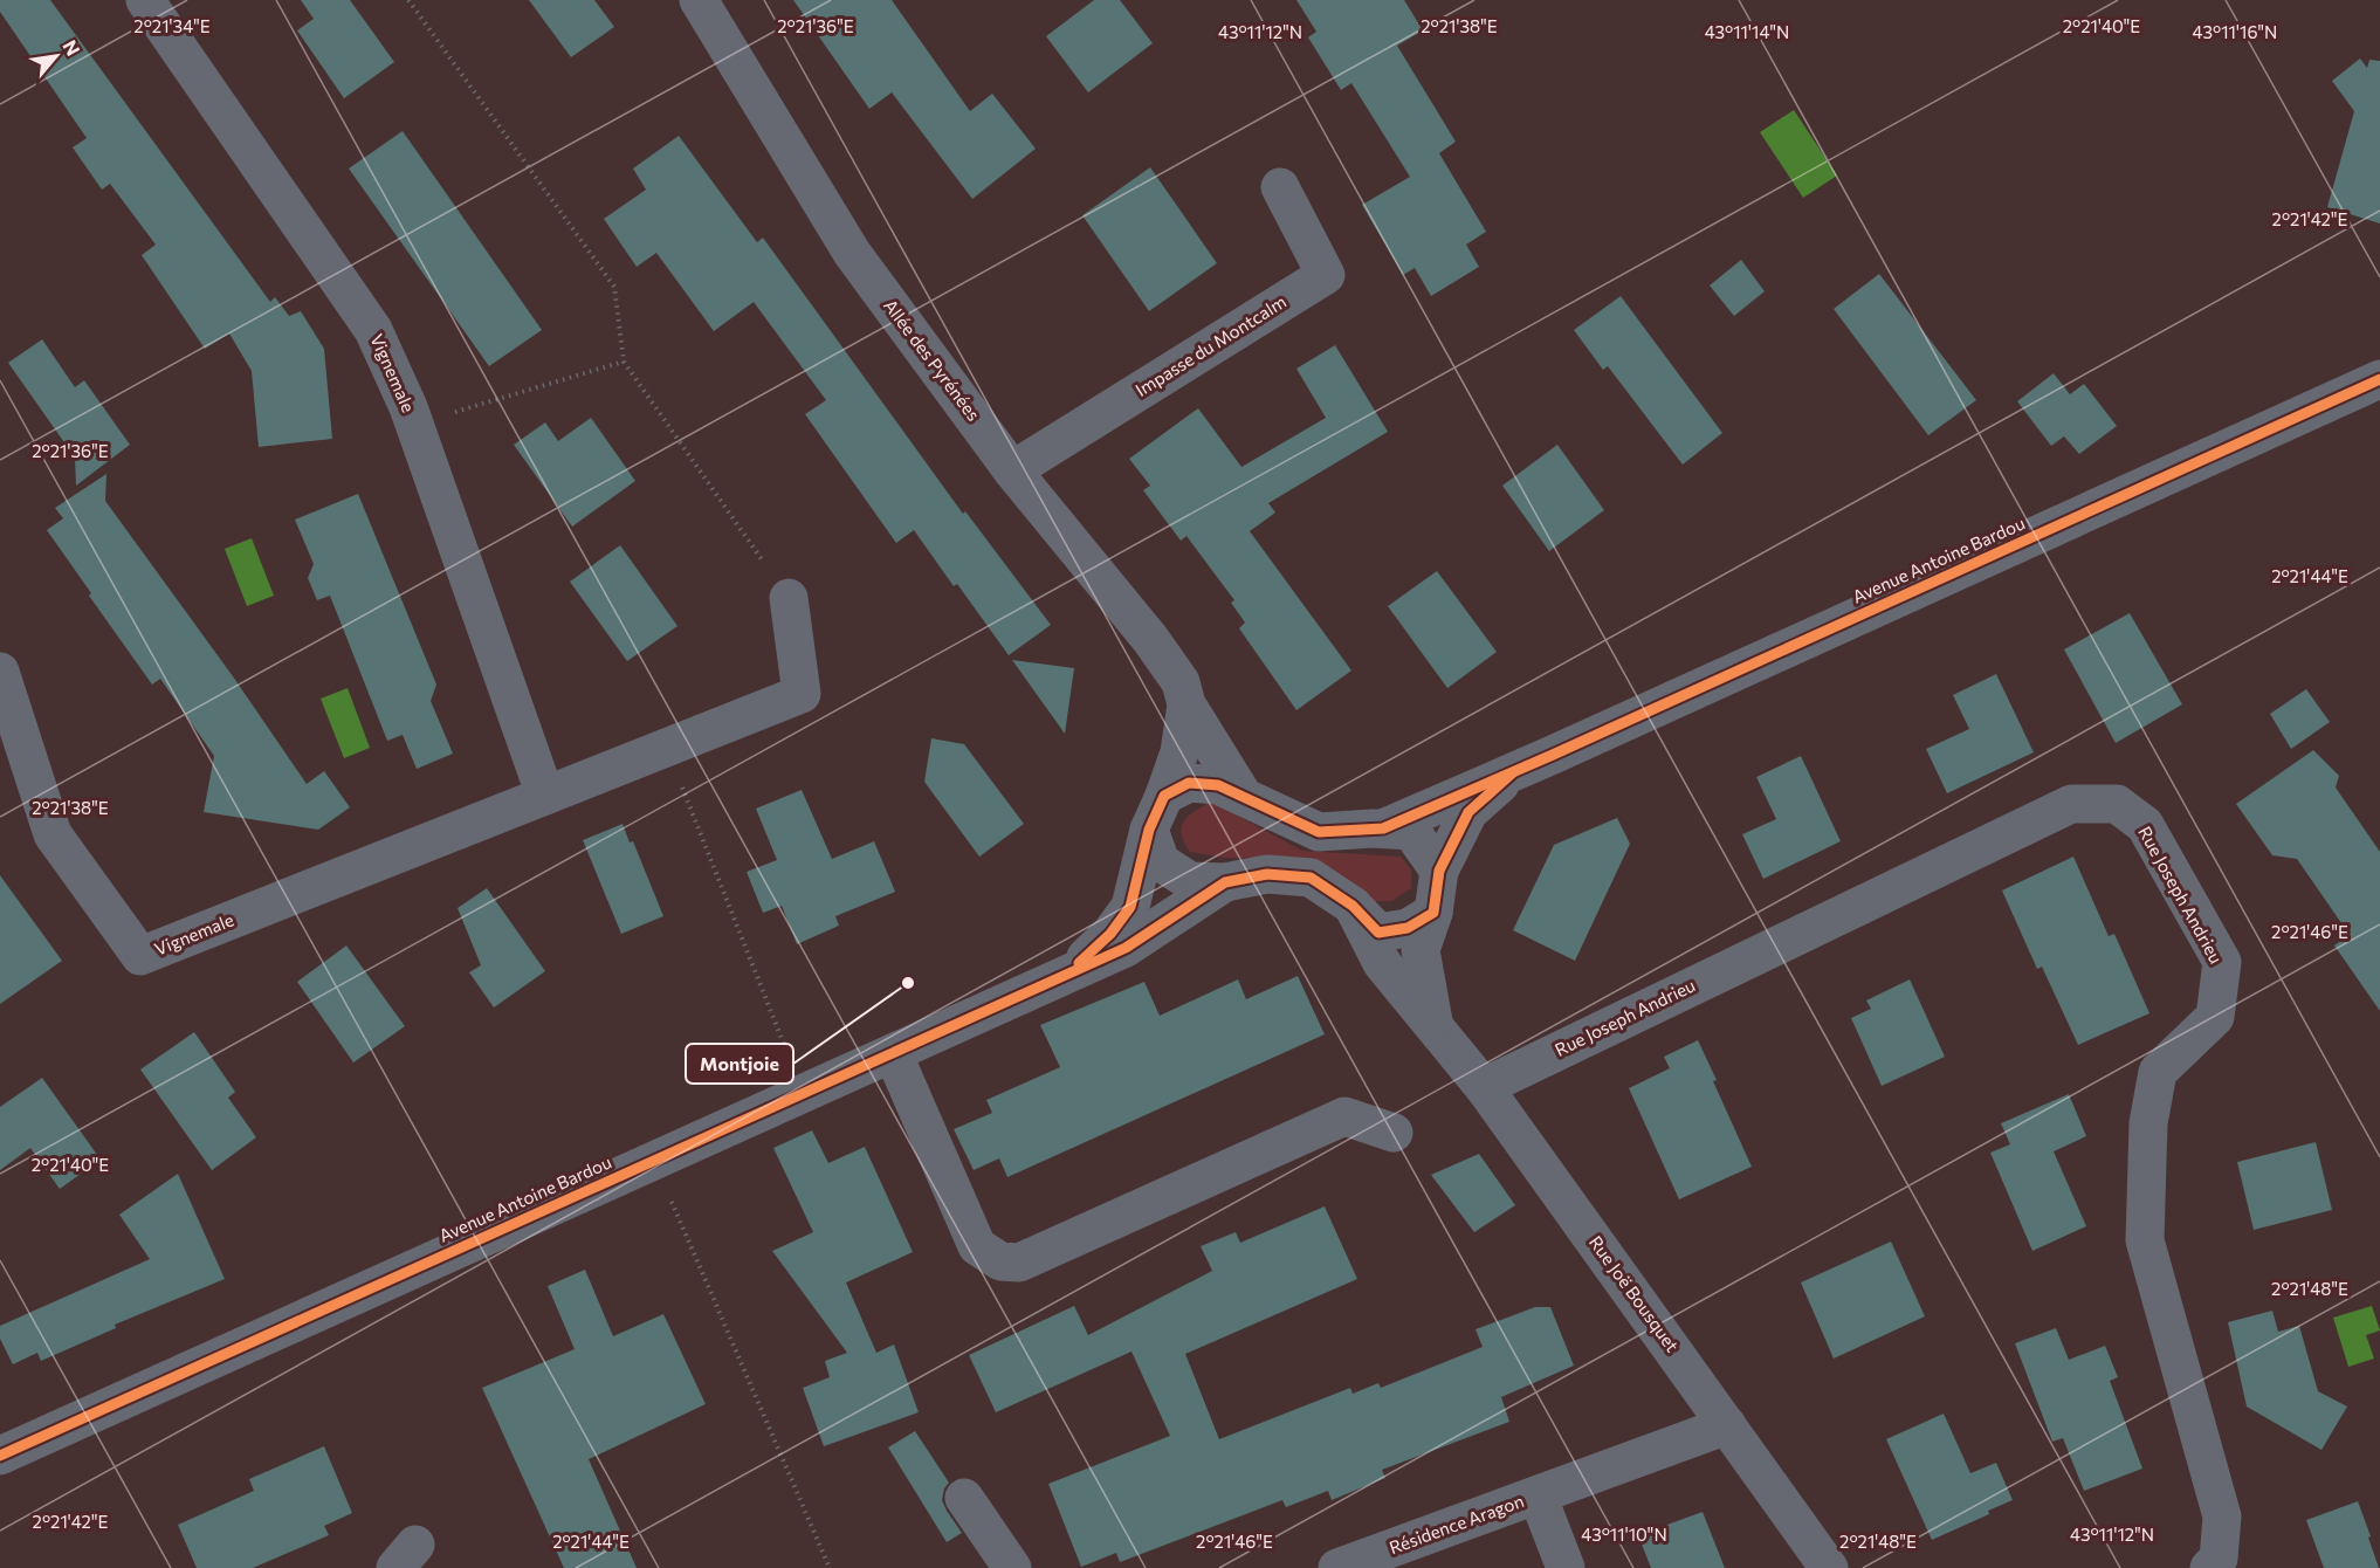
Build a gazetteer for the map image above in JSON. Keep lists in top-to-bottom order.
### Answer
{
  "streets": {
    "street": [
      "Impasse du Montcalm",
      "Allée des Pyrénées",
      "Vignemale",
      "Avenue Antoine Bardou",
      "Rue Joseph Andrieu",
      "Rue Joë Bousquet",
      "Résidence Aragon"
    ]
  },
  "crossings": [
    ["Impasse du Montcalm", "Allée des Pyrénées"],
    ["Avenue Antoine Bardou", "Rue Joë Bousquet"],
    ["Rue Joseph Andrieu", "Rue Joë Bousquet"],
    ["Rue Joë Bousquet", "Résidence Aragon"]
  ],
  "places": ["Montjoie"],
  "north": "top right",
  "coordinates": [
    "2°21'34\"E",
    "2°21'36\"E",
    "2°21'38\"E",
    "2°21'40\"E",
    "43°11'12\"N",
    "43°11'14\"N",
    "43°11'16\"N",
    "2°21'42\"E",
    "2°21'44\"E",
    "2°21'46\"E",
    "2°21'48\"E",
    "43°11'10\"N"
  ]
}
